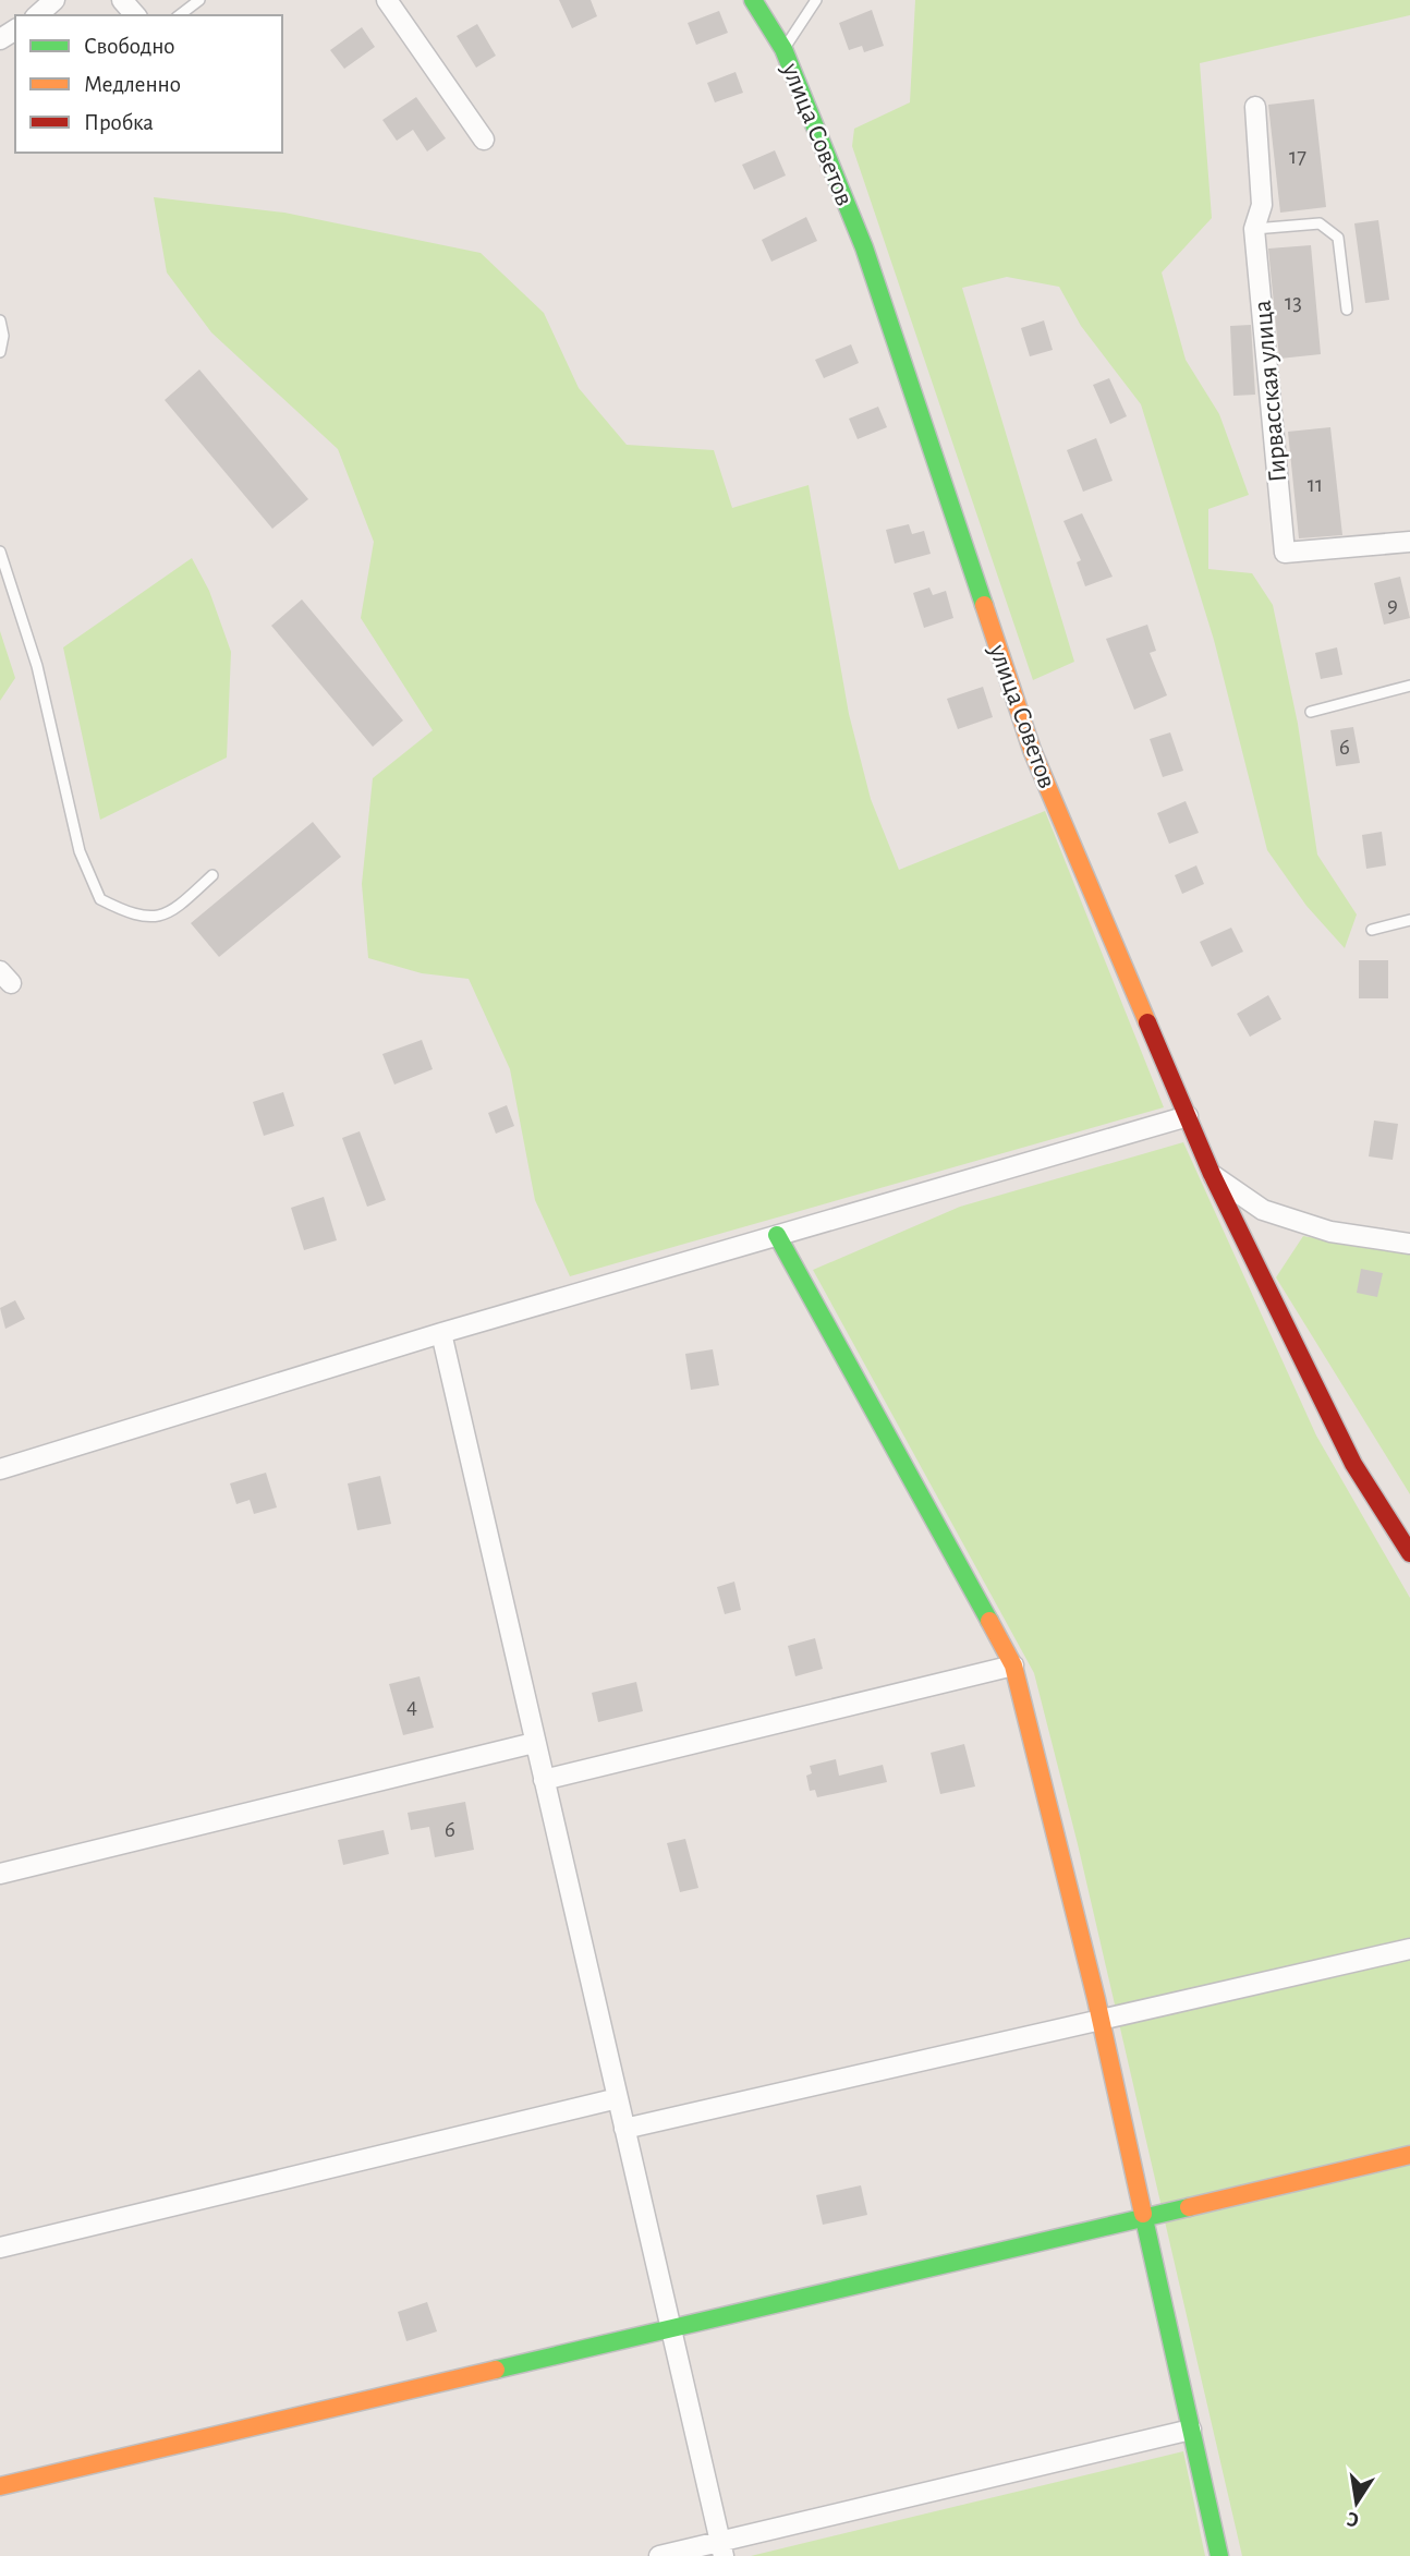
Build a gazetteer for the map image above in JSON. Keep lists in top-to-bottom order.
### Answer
{
  "streets": {
    "street": ["улица Советов", "Гирвасская улица"]
  },
  "house_numbers": [
    "17",
    "13",
    "11",
    "9",
    "6",
    "4",
    "6"
  ],
  "legend": ["Свободно", "Медленно", "Пробка"],
  "north": "bottom"
}
